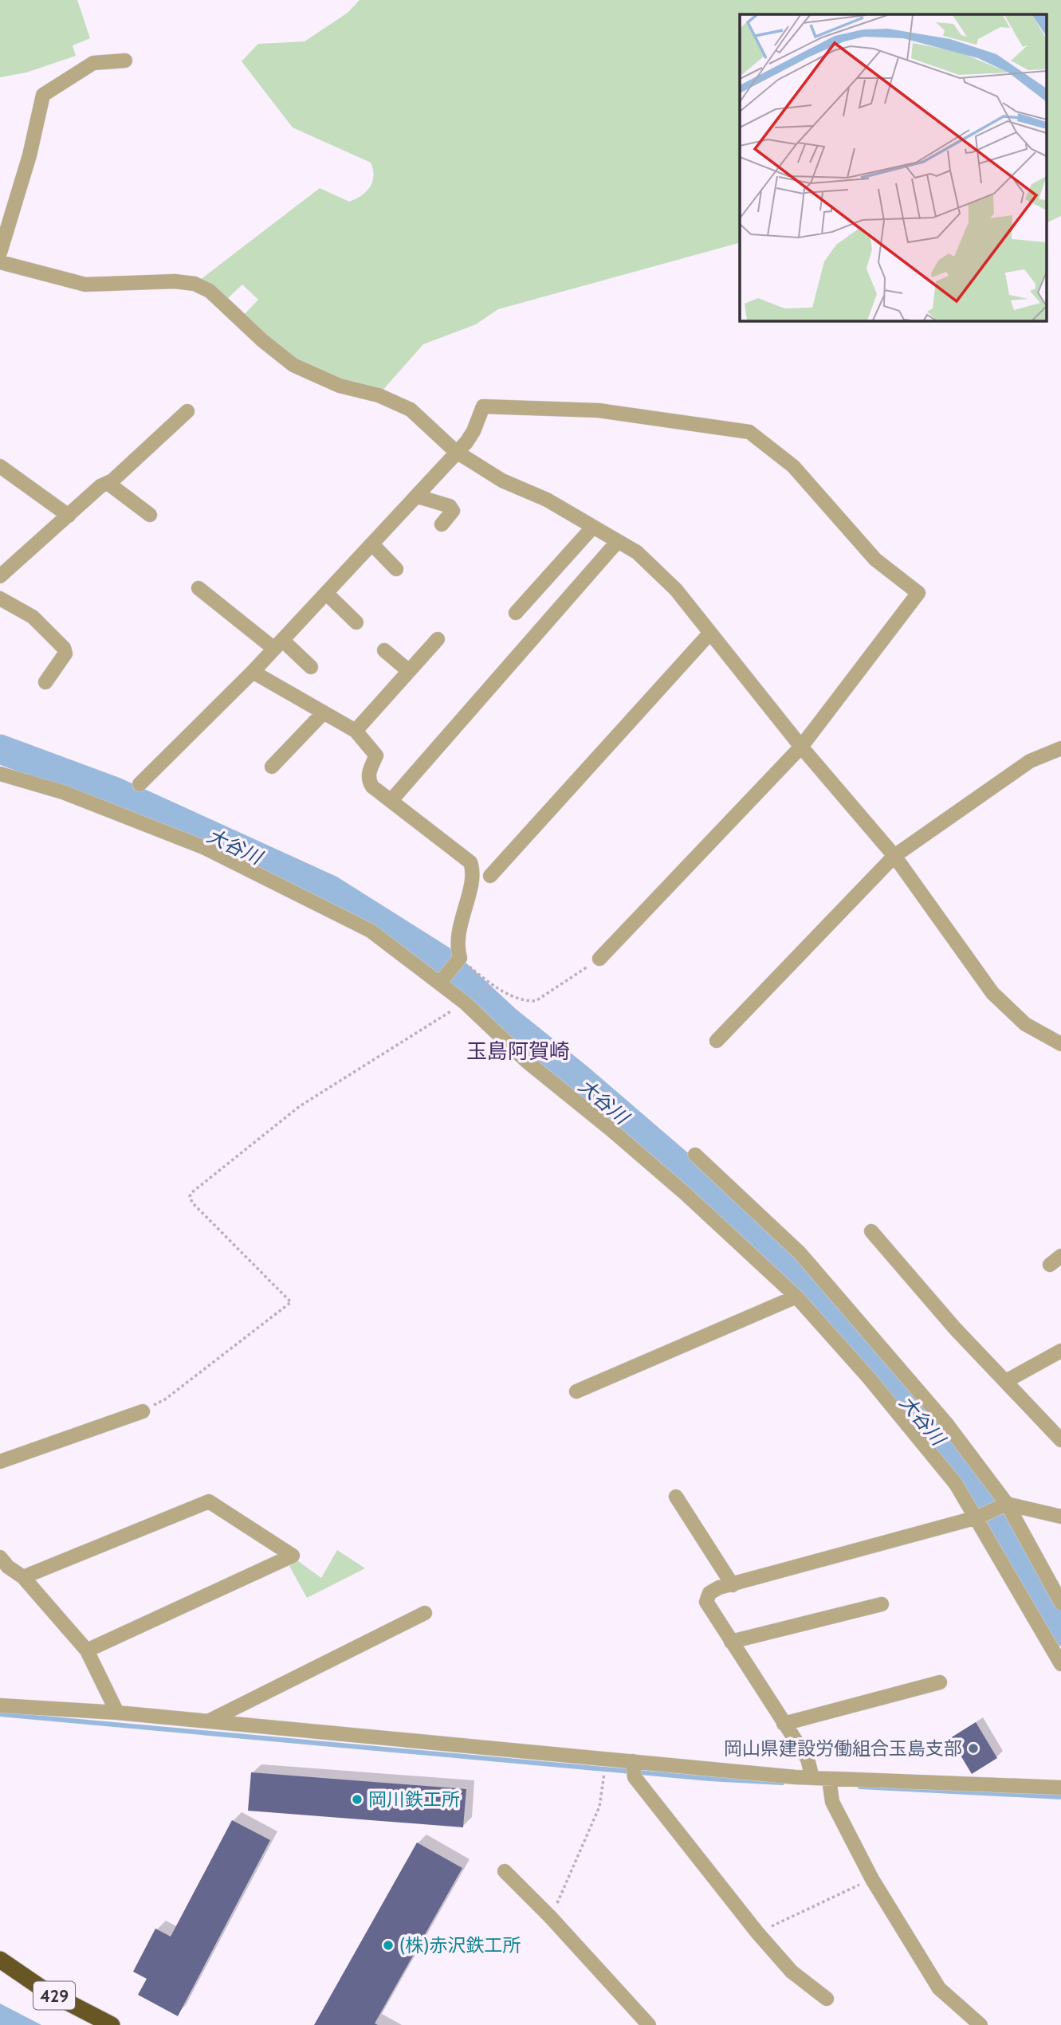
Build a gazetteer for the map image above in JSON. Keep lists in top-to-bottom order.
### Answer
{
  "streets": {
    "highway": ["429"]
  },
  "districts": ["玉島阿賀崎"],
  "water": ["大谷川"],
  "places": ["岡山県建設労働組合玉島支部", "岡川鉄工所", "(株)赤沢鉄工所"]
}
